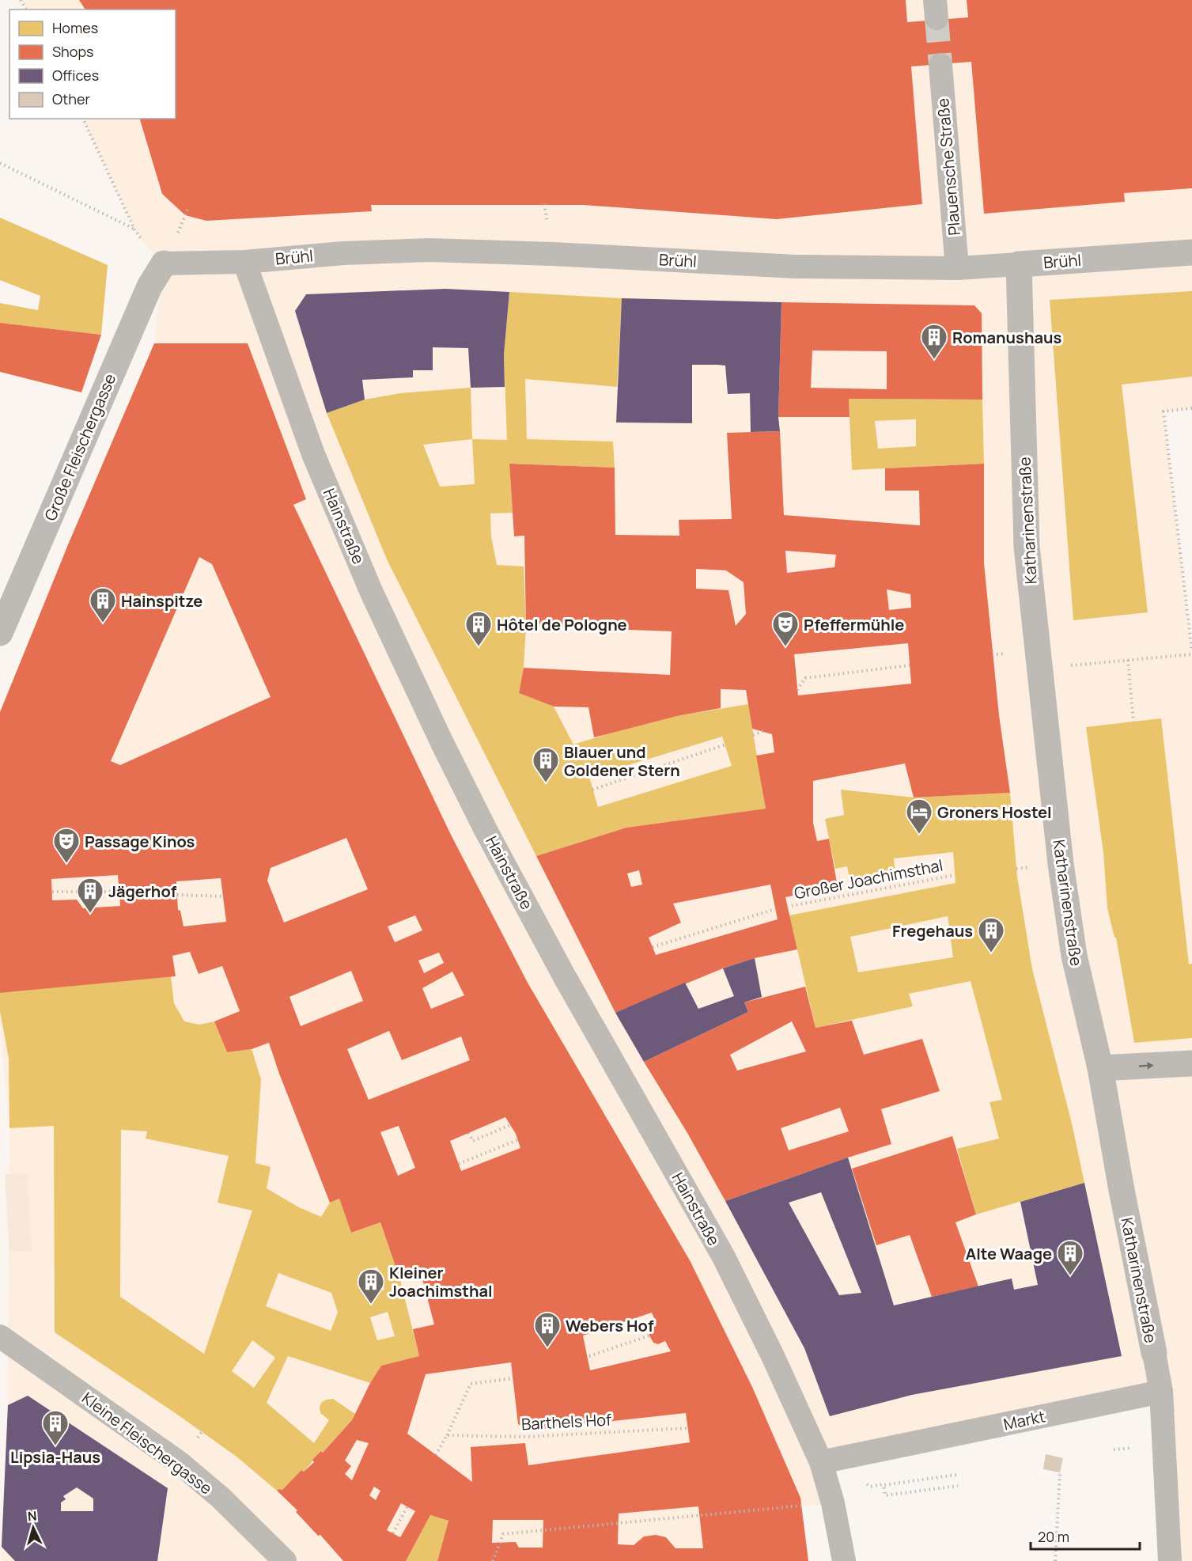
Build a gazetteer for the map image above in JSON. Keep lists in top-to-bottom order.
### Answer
{
  "streets": {
    "street": [
      "Plauensche Straße",
      "Brühl",
      "Große Fleischergasse",
      "Katharinenstraße",
      "Hainstraße",
      "Markt",
      "Kleine Fleischergasse"
    ],
    "path": ["Großer Joachimsthal", "Barthels Hof"]
  },
  "crossings": [
    ["Plauensche Straße", "Brühl"],
    ["Brühl", "Große Fleischergasse"],
    ["Brühl", "Katharinenstraße"],
    ["Brühl", "Hainstraße"],
    ["Katharinenstraße", "Markt"],
    ["Hainstraße", "Markt"]
  ],
  "places": {
    "building": [
      "Romanushaus",
      "Hainspitze",
      "Hôtel de Pologne",
      "Blauer und Goldener Stern",
      "Jägerhof",
      "Fregehaus",
      "Alte Waage",
      "Kleiner Joachimsthal",
      "Webers Hof",
      "Lipsia-Haus"
    ],
    "theatre": ["Pfeffermühle", "Passage Kinos"],
    "hotel": ["Groners Hostel"]
  },
  "legend": [
    "Homes",
    "Shops",
    "Offices",
    "Other"
  ],
  "scale_bar": "20 m",
  "north": "top"
}
